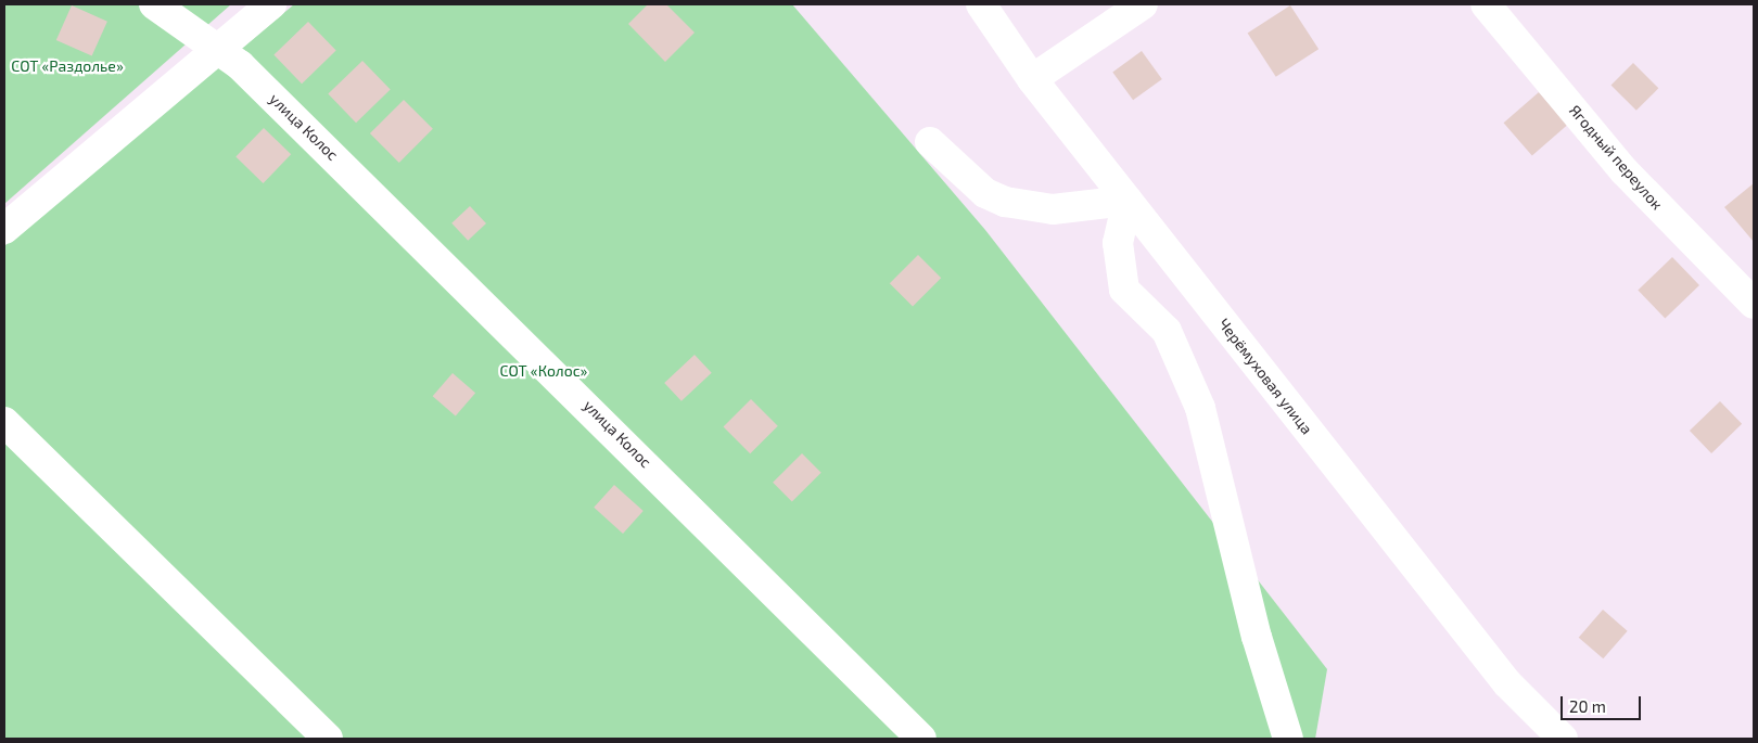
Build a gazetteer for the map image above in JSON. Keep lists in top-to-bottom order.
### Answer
{
  "streets": {
    "street": ["улица Колос", "Ягодный переулок", "Черёмуховая улица"]
  },
  "parks": ["СОТ «Раздолье»", "СОТ «Колос»"],
  "scale_bar": "20 m"
}
